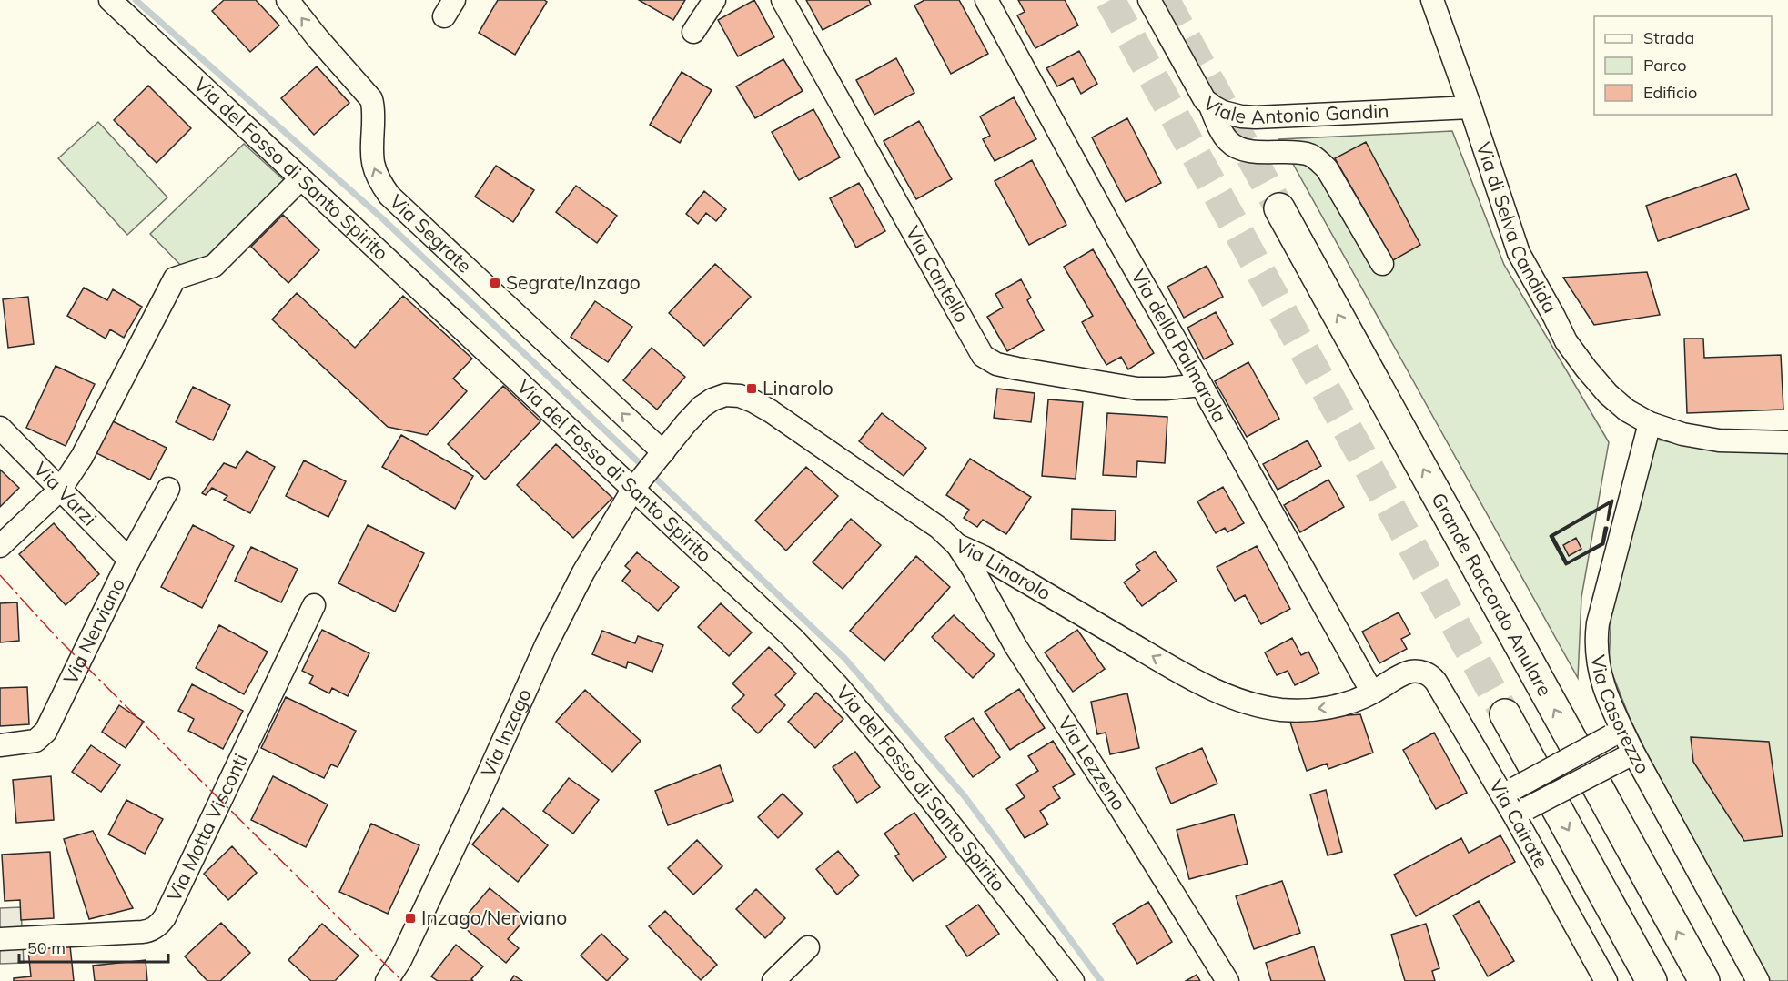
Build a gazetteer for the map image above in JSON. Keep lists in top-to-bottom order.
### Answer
{
  "streets": {
    "highway": ["Grande Raccordo Anulare"],
    "street": [
      "Viale Antonio Gandin",
      "Via del Fosso di Santo Spirito",
      "Via di Selva Candida",
      "Via Segrate",
      "Via Cantello",
      "Via della Palmarola",
      "Via Varzi",
      "Via Linarolo",
      "Via Nerviano",
      "Via Casorezzo",
      "Via Inzago",
      "Via Lezzeno",
      "Via Cairate",
      "Via Motta Visconti"
    ]
  },
  "crossings": [
    ["Viale Antonio Gandin", "Via di Selva Candida"],
    ["Via del Fosso di Santo Spirito", "Via Linarolo"],
    ["Via del Fosso di Santo Spirito", "Via Inzago"],
    ["Via di Selva Candida", "Via Casorezzo"],
    ["Via Segrate", "Via Linarolo"],
    ["Via Cantello", "Via della Palmarola"],
    ["Via della Palmarola", "Via Linarolo"],
    ["Via Varzi", "Via Nerviano"],
    ["Via Linarolo", "Via Inzago"],
    ["Via Linarolo", "Via Lezzeno"],
    ["Via Linarolo", "Via Cairate"]
  ],
  "one_way": ["Via Segrate", "Via Linarolo"],
  "places": {
    "transit": ["Segrate/Inzago", "Linarolo", "Inzago/Nerviano"]
  },
  "legend": ["Strada", "Parco", "Edificio"],
  "scale_bar": "50 m"
}
